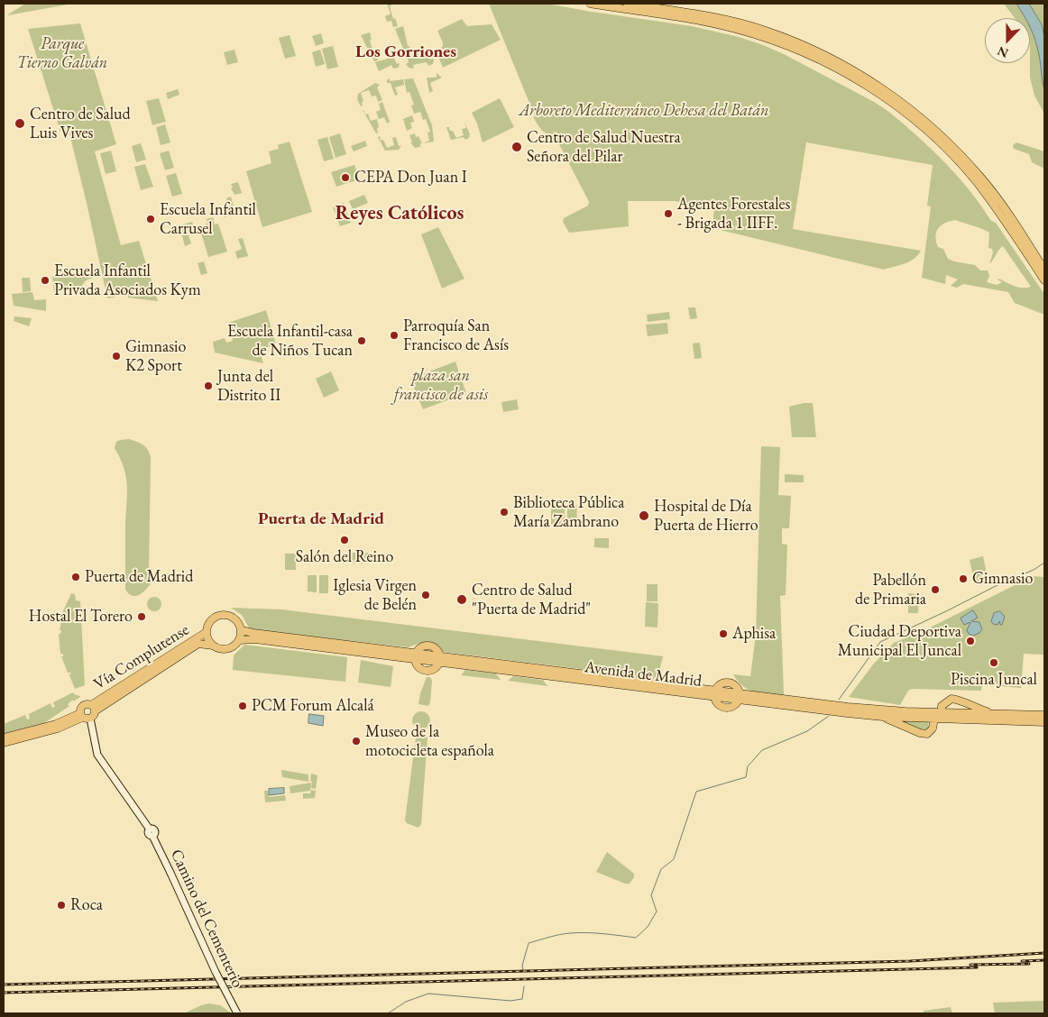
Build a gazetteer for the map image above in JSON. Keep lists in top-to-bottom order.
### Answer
{
  "streets": {
    "main road": ["Vía Complutense", "Avenida de Madrid"],
    "street": ["Camino del Cementerio"]
  },
  "crossings": [
    ["Vía Complutense", "Avenida de Madrid"],
    ["Vía Complutense", "Camino del Cementerio"]
  ],
  "districts": ["Los Gorriones", "Reyes Católicos", "Puerta de Madrid"],
  "parks": ["Parque Tierno Galván", "Arboreto Mediterráneo Dehesa del Batán", "plaza san francisco de asis"],
  "places": [
    "Centro de Salud Luis Vives",
    "Centro de Salud Nuestra Señora del Pilar",
    "CEPA Don Juan I",
    "Agentes Forestales - Brigada 1 IIFF.",
    "Escuela Infantil Carrusel",
    "Escuela Infantil Privada Asociados Kym",
    "Parroquía San Francisco de Asís",
    "Escuela Infantil-casa de Niños Tucan",
    "Gimnasio K2 Sport",
    "Junta del Distrito II",
    "Biblioteca Pública María Zambrano",
    "Hospital de Día Puerta de Hierro",
    "Salón del Reino",
    "Puerta de Madrid",
    "Gimnasio",
    "Pabellón de Primaria",
    "Iglesia Virgen de Belén",
    "Centro de Salud \"Puerta de Madrid\"",
    "Hostal El Torero",
    "Aphisa",
    "Ciudad Deportiva Municipal El Juncal",
    "Piscina Juncal",
    "PCM Forum Alcalá",
    "Museo de la motocicleta española",
    "Roca"
  ],
  "north": "bottom"
}
